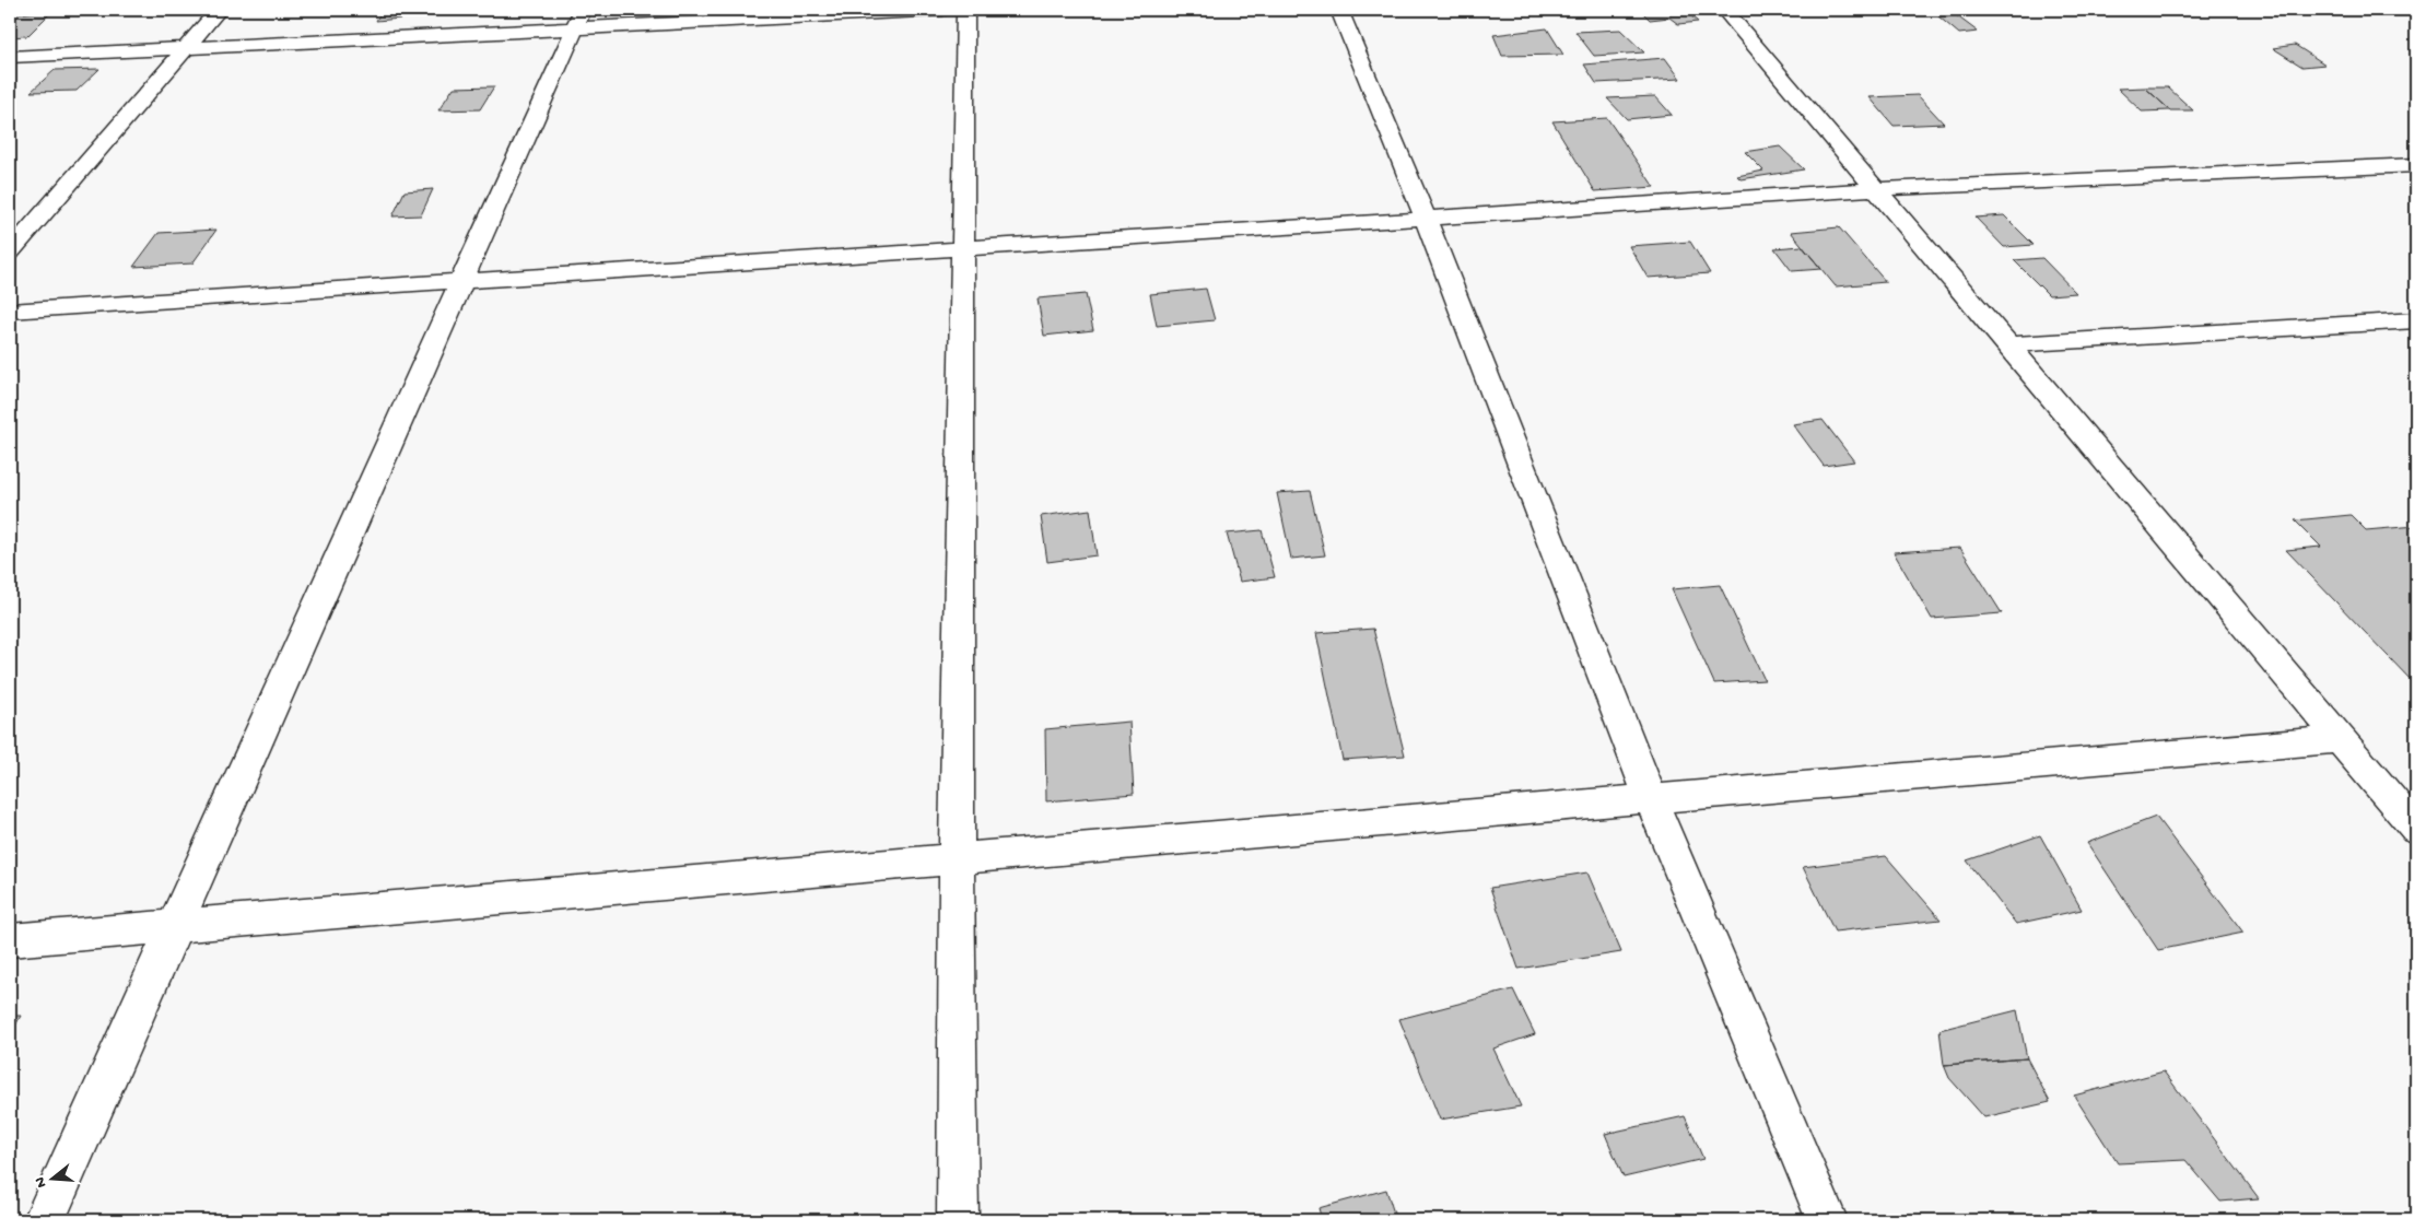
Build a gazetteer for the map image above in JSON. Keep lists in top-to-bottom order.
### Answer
{
  "north": "left"
}
